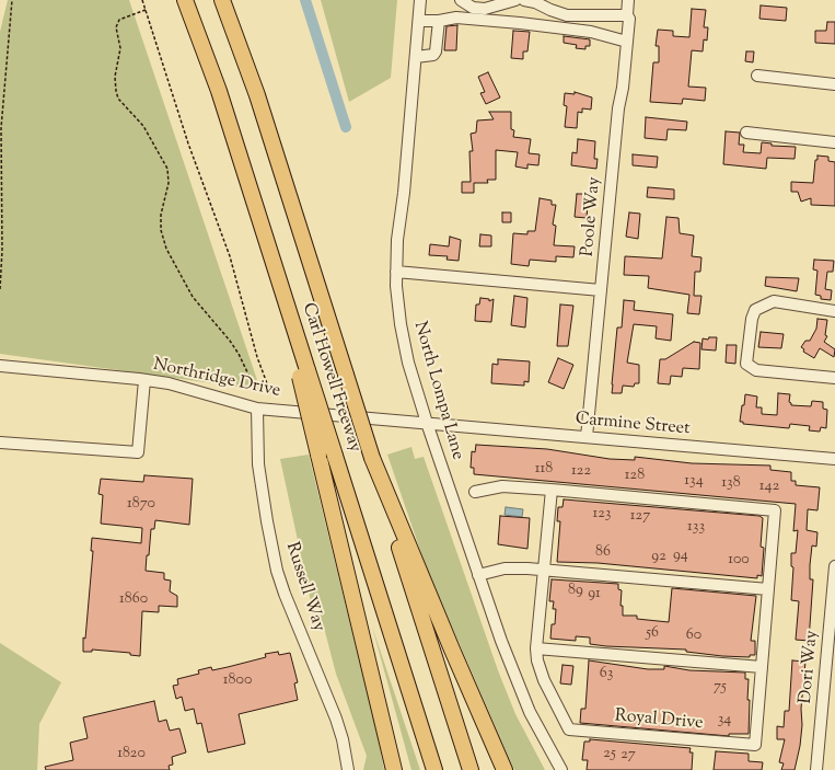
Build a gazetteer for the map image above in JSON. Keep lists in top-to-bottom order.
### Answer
{
  "streets": {
    "highway": ["Carl Howell Freeway"],
    "street": [
      "Poole Way",
      "Northridge Drive",
      "North Lompa Lane",
      "Carmine Street",
      "Russell Way",
      "Dori Way",
      "Royal Drive"
    ]
  },
  "crossings": [
    ["Poole Way", "Carmine Street"],
    ["Northridge Drive", "North Lompa Lane"],
    ["Northridge Drive", "Carmine Street"],
    ["Northridge Drive", "Russell Way"],
    ["North Lompa Lane", "Carmine Street"]
  ],
  "house_numbers": [
    "118",
    "122",
    "128",
    "134",
    "138",
    "142",
    "1870",
    "123",
    "127",
    "133",
    "86",
    "94",
    "92",
    "100",
    "89",
    "91",
    "1860",
    "56",
    "60",
    "63",
    "1800",
    "75",
    "34",
    "1820",
    "25",
    "27"
  ]
}
